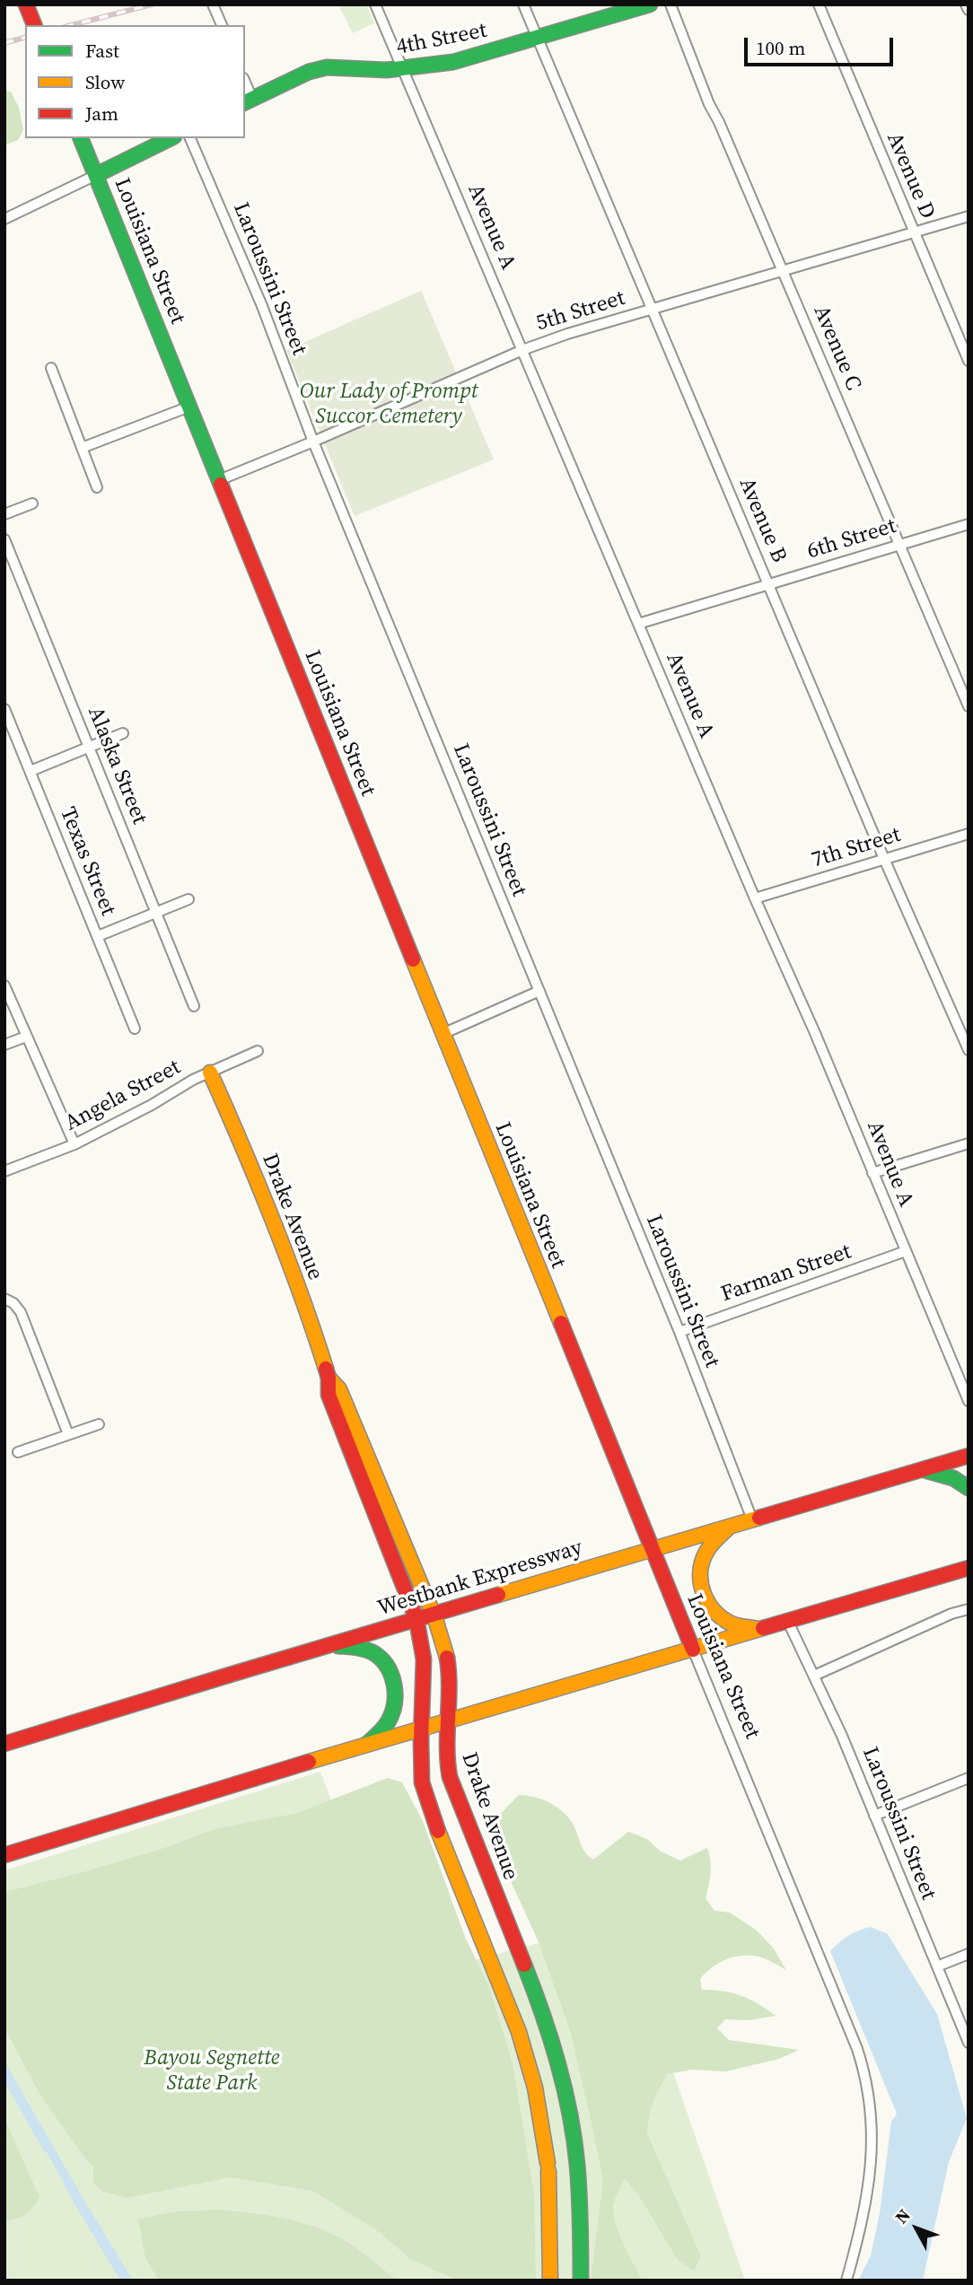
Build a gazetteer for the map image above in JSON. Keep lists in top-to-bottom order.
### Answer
{
  "streets": {
    "main road": [
      "4th Street",
      "Louisiana Street",
      "Drake Avenue",
      "Westbank Expressway"
    ],
    "street": [
      "Avenue D",
      "Avenue A",
      "Laroussini Street",
      "5th Street",
      "Avenue C",
      "Avenue B",
      "6th Street",
      "Alaska Street",
      "7th Street",
      "Texas Street",
      "Angela Street",
      "Farman Street"
    ]
  },
  "crossings": [
    ["4th Street", "Avenue A"],
    ["4th Street", "Avenue B"],
    ["Avenue D", "5th Street"],
    ["Avenue A", "5th Street"],
    ["Avenue A", "6th Street"],
    ["Avenue A", "7th Street"],
    ["Avenue A", "Farman Street"],
    ["Louisiana Street", "5th Street"],
    ["Louisiana Street", "Westbank Expressway"],
    ["Laroussini Street", "5th Street"],
    ["Laroussini Street", "Farman Street"],
    ["Laroussini Street", "Westbank Expressway"],
    ["5th Street", "Avenue C"],
    ["5th Street", "Avenue B"],
    ["Avenue C", "6th Street"],
    ["Avenue B", "6th Street"],
    ["Avenue B", "7th Street"],
    ["Angela Street", "Drake Avenue"],
    ["Drake Avenue", "Westbank Expressway"]
  ],
  "parks": ["Our Lady of Prompt Succor Cemetery", "Bayou Segnette State Park"],
  "legend": ["Fast", "Slow", "Jam"],
  "scale_bar": "100 m",
  "north": "top left"
}
